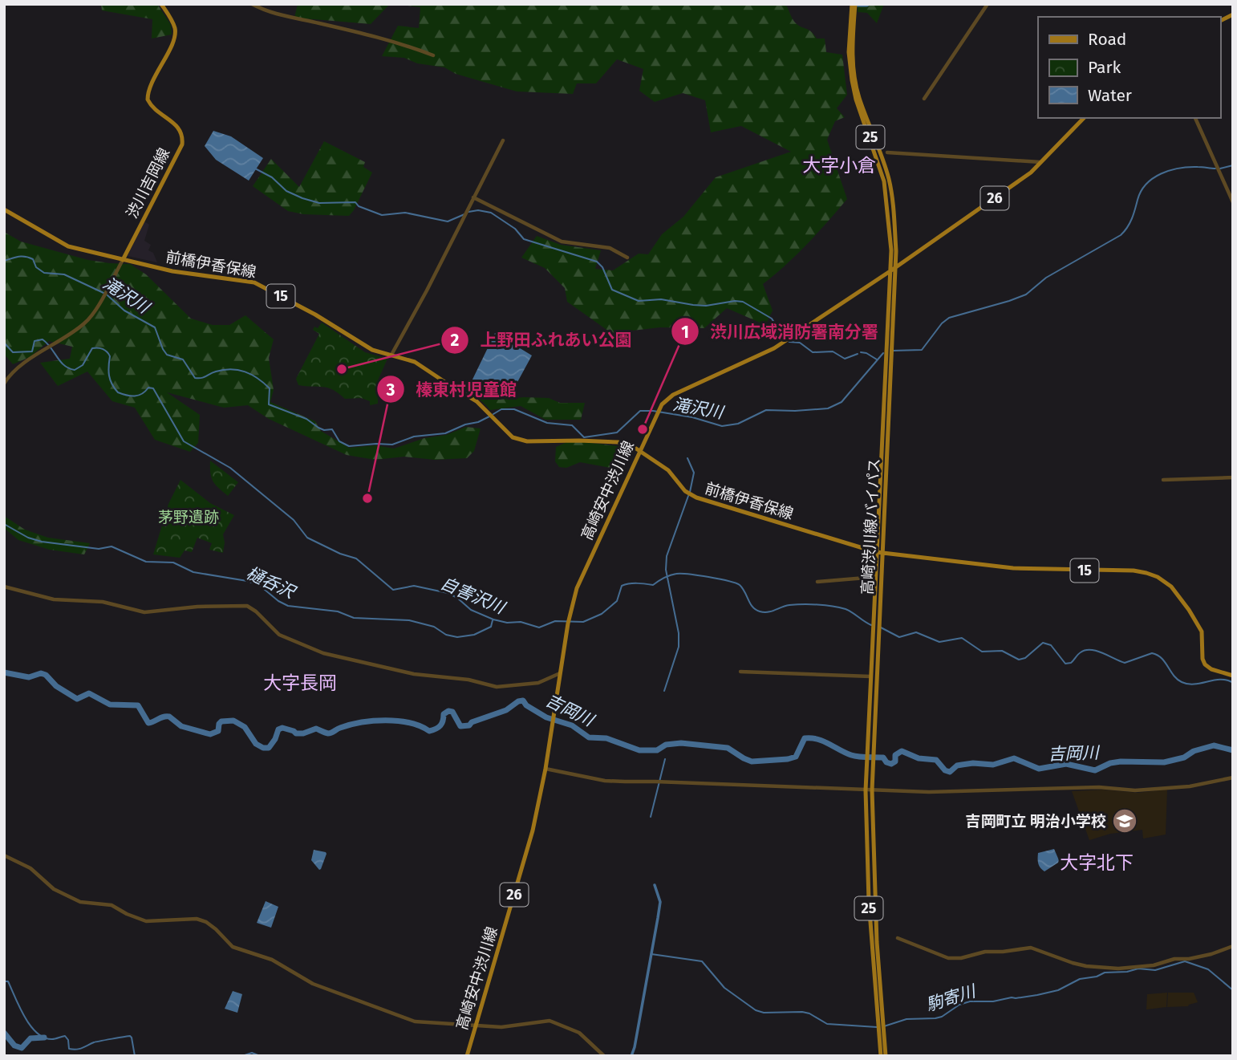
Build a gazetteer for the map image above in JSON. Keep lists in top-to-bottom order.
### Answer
{
  "streets": {
    "main road": [
      "25",
      "渋川吉岡線",
      "26",
      "前橋伊香保線",
      "15",
      "高崎安中渋川線",
      "高崎渋川線バイパス"
    ]
  },
  "crossings": [
    ["渋川吉岡線", "前橋伊香保線"],
    ["前橋伊香保線", "高崎安中渋川線"],
    ["前橋伊香保線", "高崎渋川線バイパス"],
    ["高崎安中渋川線", "高崎渋川線バイパス"]
  ],
  "districts": ["大字小倉", "大字長岡", "大字北下"],
  "water": [
    "滝沢川",
    "樋呑沢",
    "自害沢川",
    "吉岡川",
    "駒寄川"
  ],
  "parks": ["茅野遺跡"],
  "places": {
    "other": ["上野田ふれあい公園", "渋川広域消防署南分署", "榛東村児童館"],
    "school or university": ["吉岡町立 明治小学校"]
  },
  "legend": ["Road", "Park", "Water"]
}
